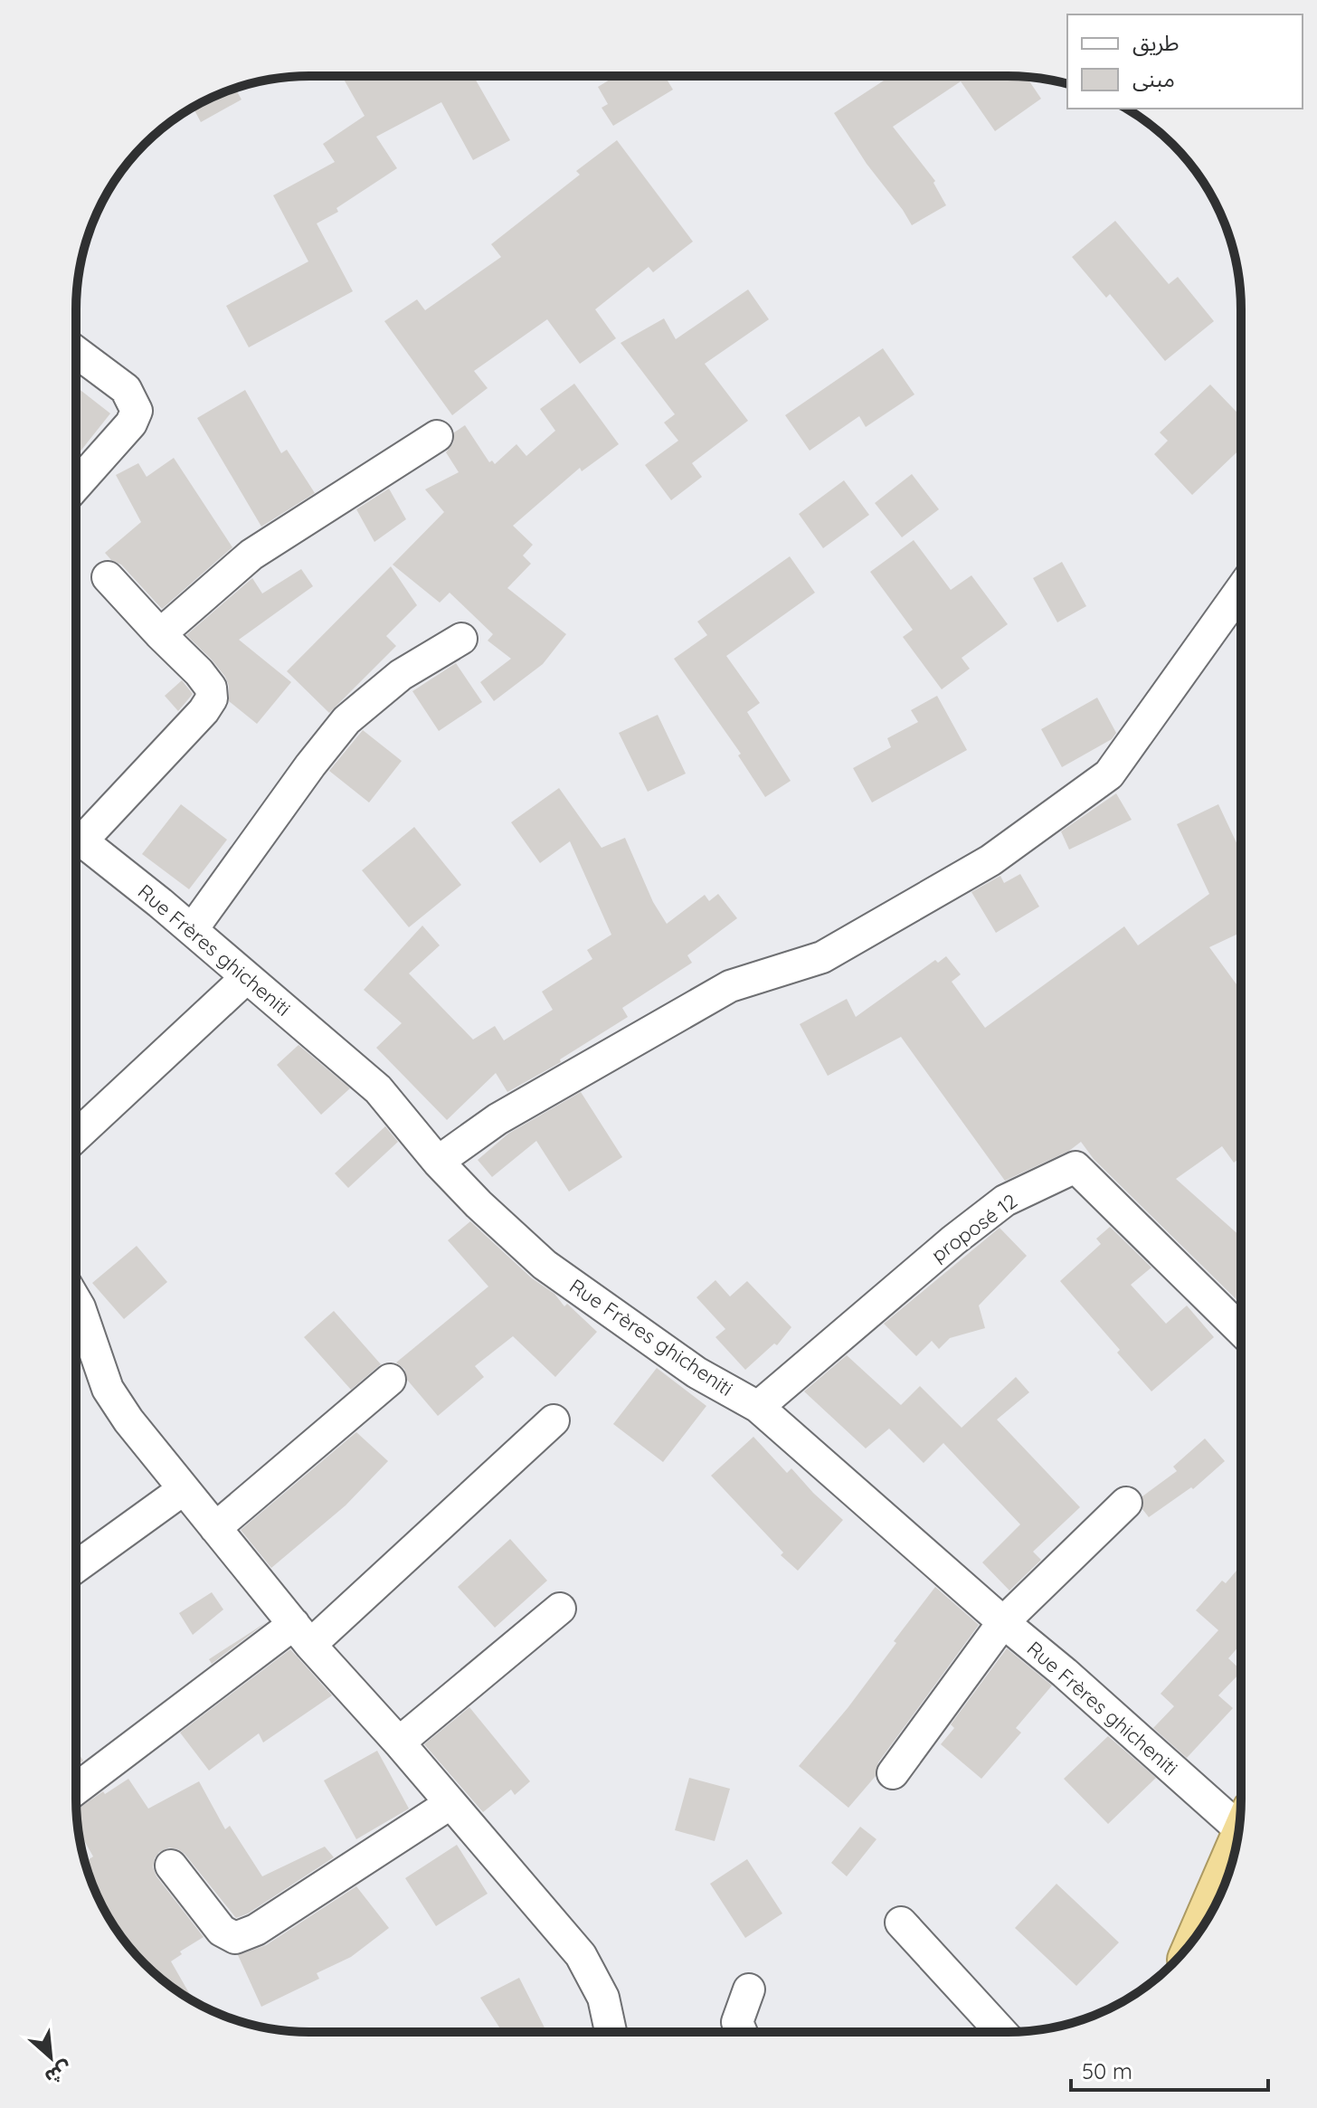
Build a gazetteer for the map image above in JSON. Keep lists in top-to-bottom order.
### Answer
{
  "streets": {
    "street": ["Rue Frères ghicheniti", "proposé 12"]
  },
  "crossings": [
    ["Rue Frères ghicheniti", "proposé 12"]
  ],
  "legend": ["طريق", "مبنى"],
  "scale_bar": "50 m",
  "north": "bottom right"
}
